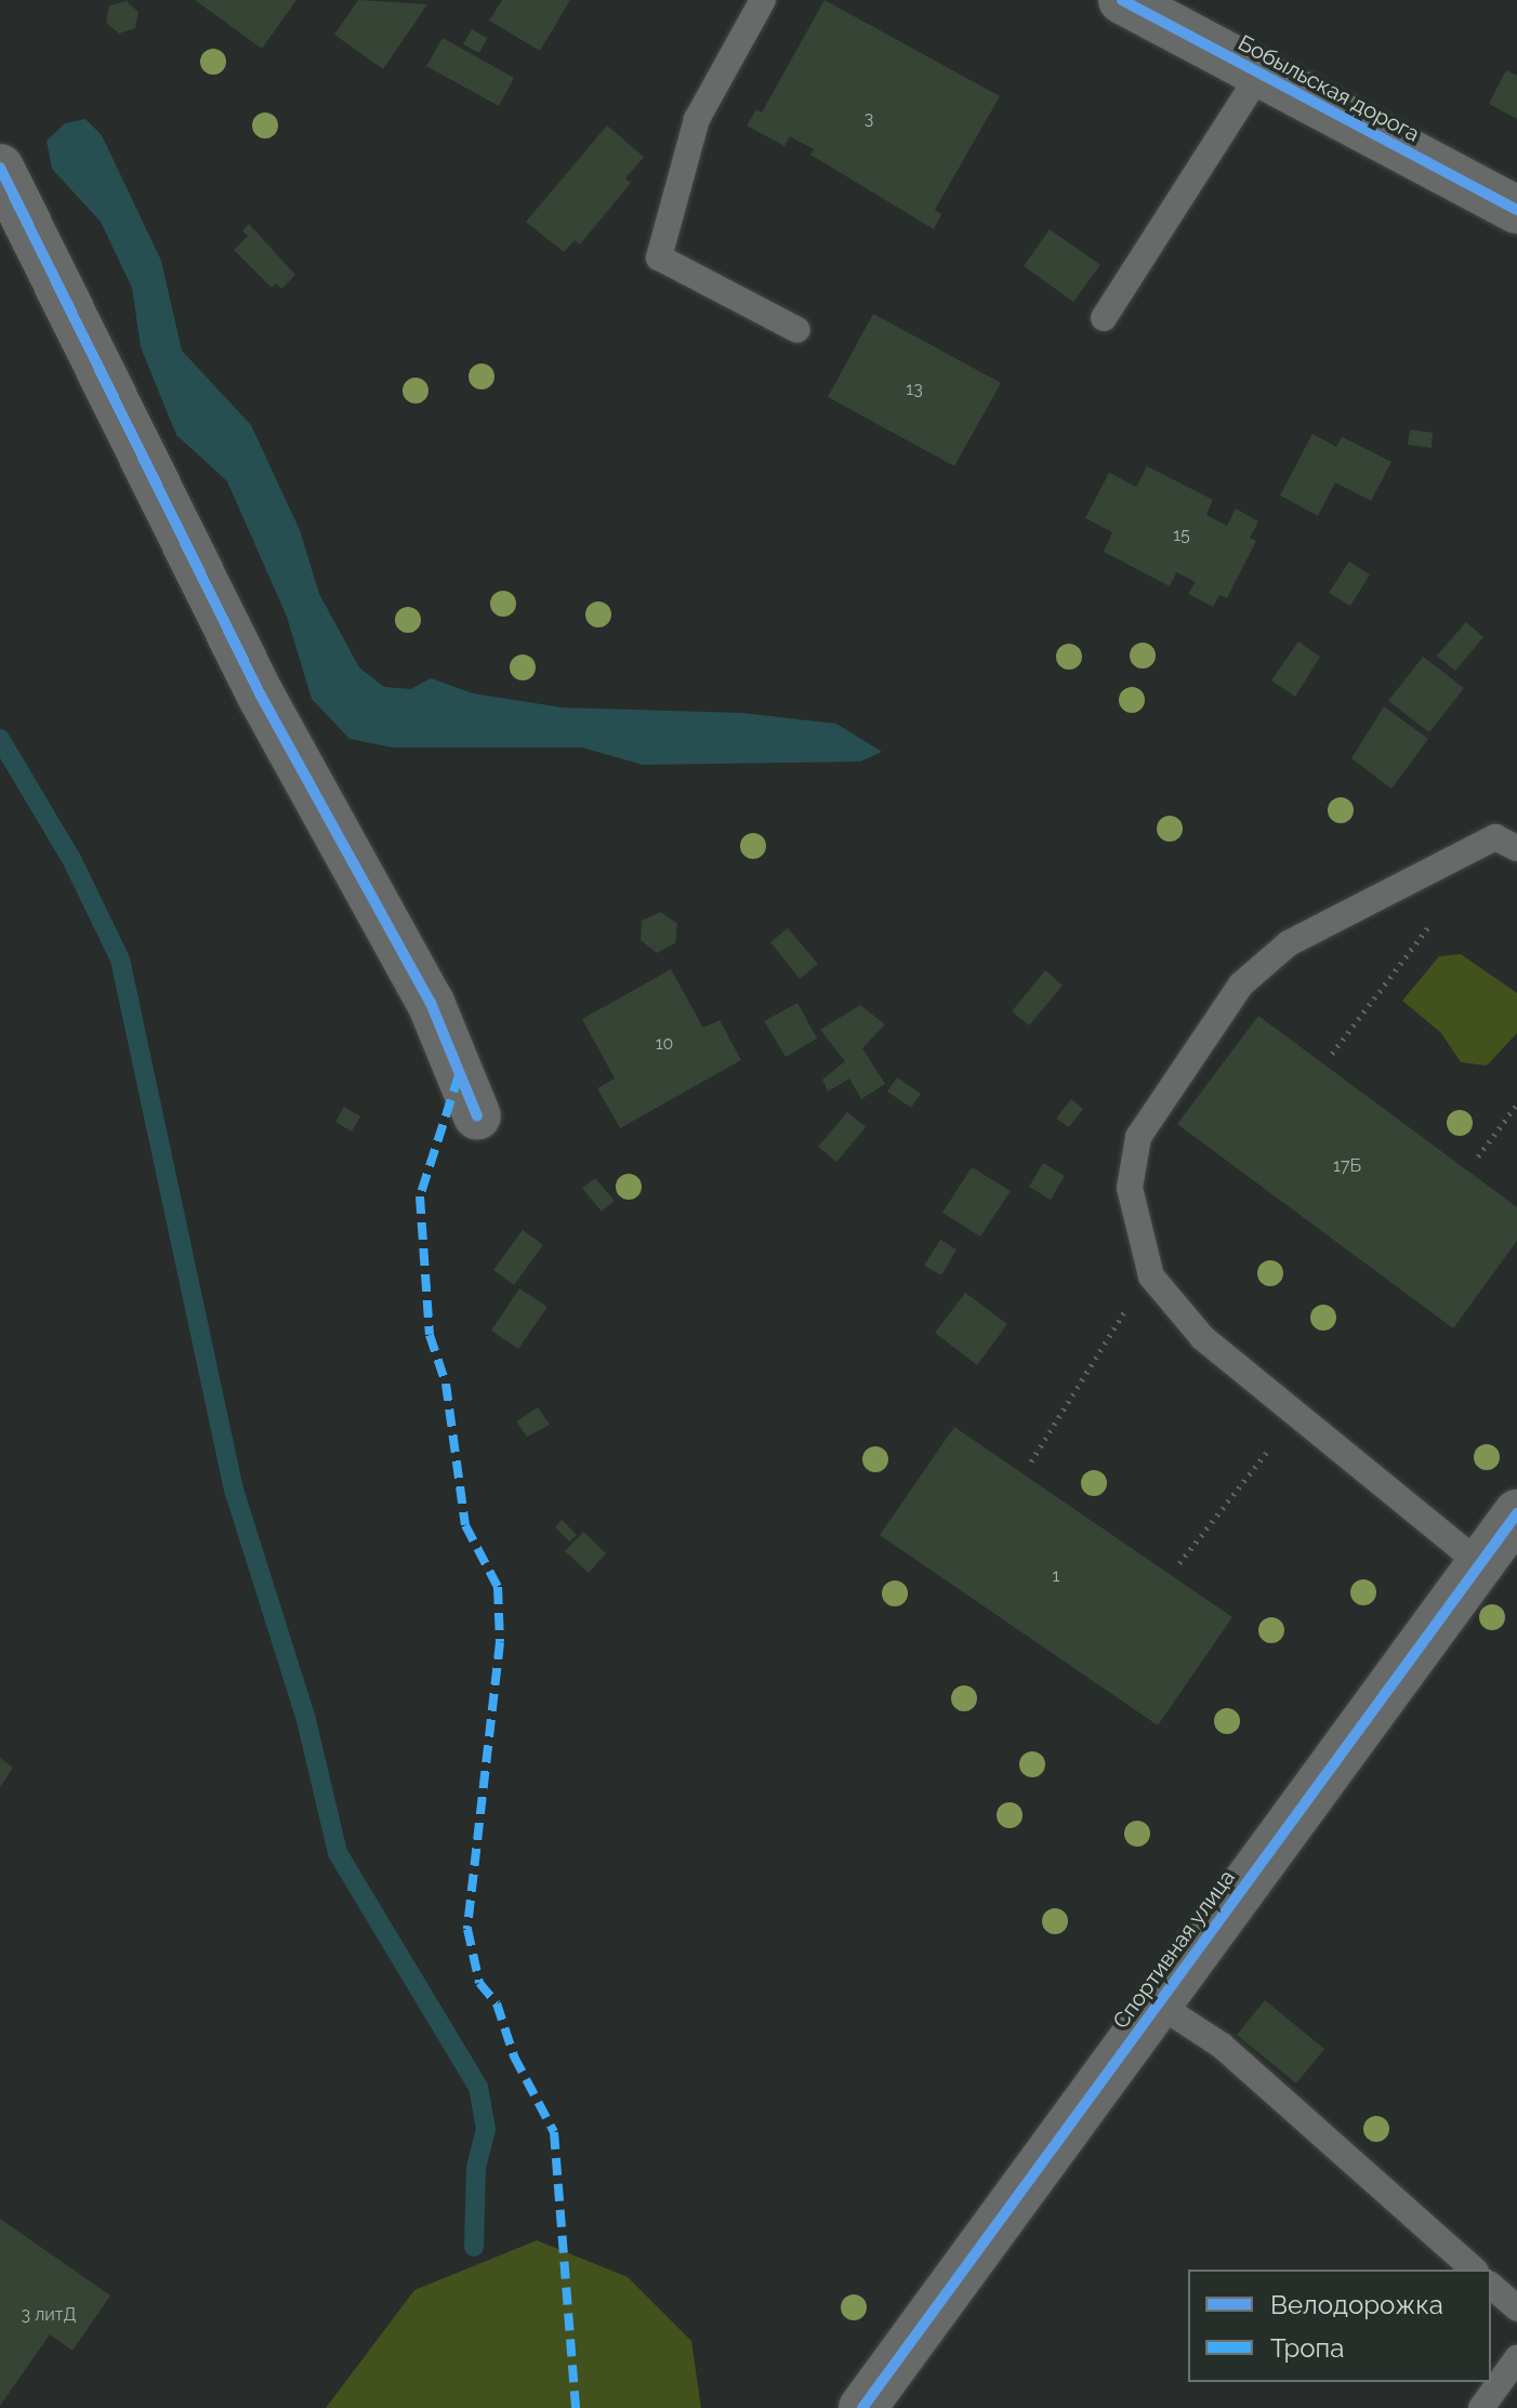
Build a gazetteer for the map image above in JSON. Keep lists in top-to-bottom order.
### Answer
{
  "streets": {
    "street": ["Бобыльская дорога", "Спортивная улица"]
  },
  "house_numbers": [
    "3",
    "13",
    "15",
    "10",
    "17Б",
    "1",
    "3 литД"
  ],
  "legend": ["Велодорожка", "Тропа"]
}
